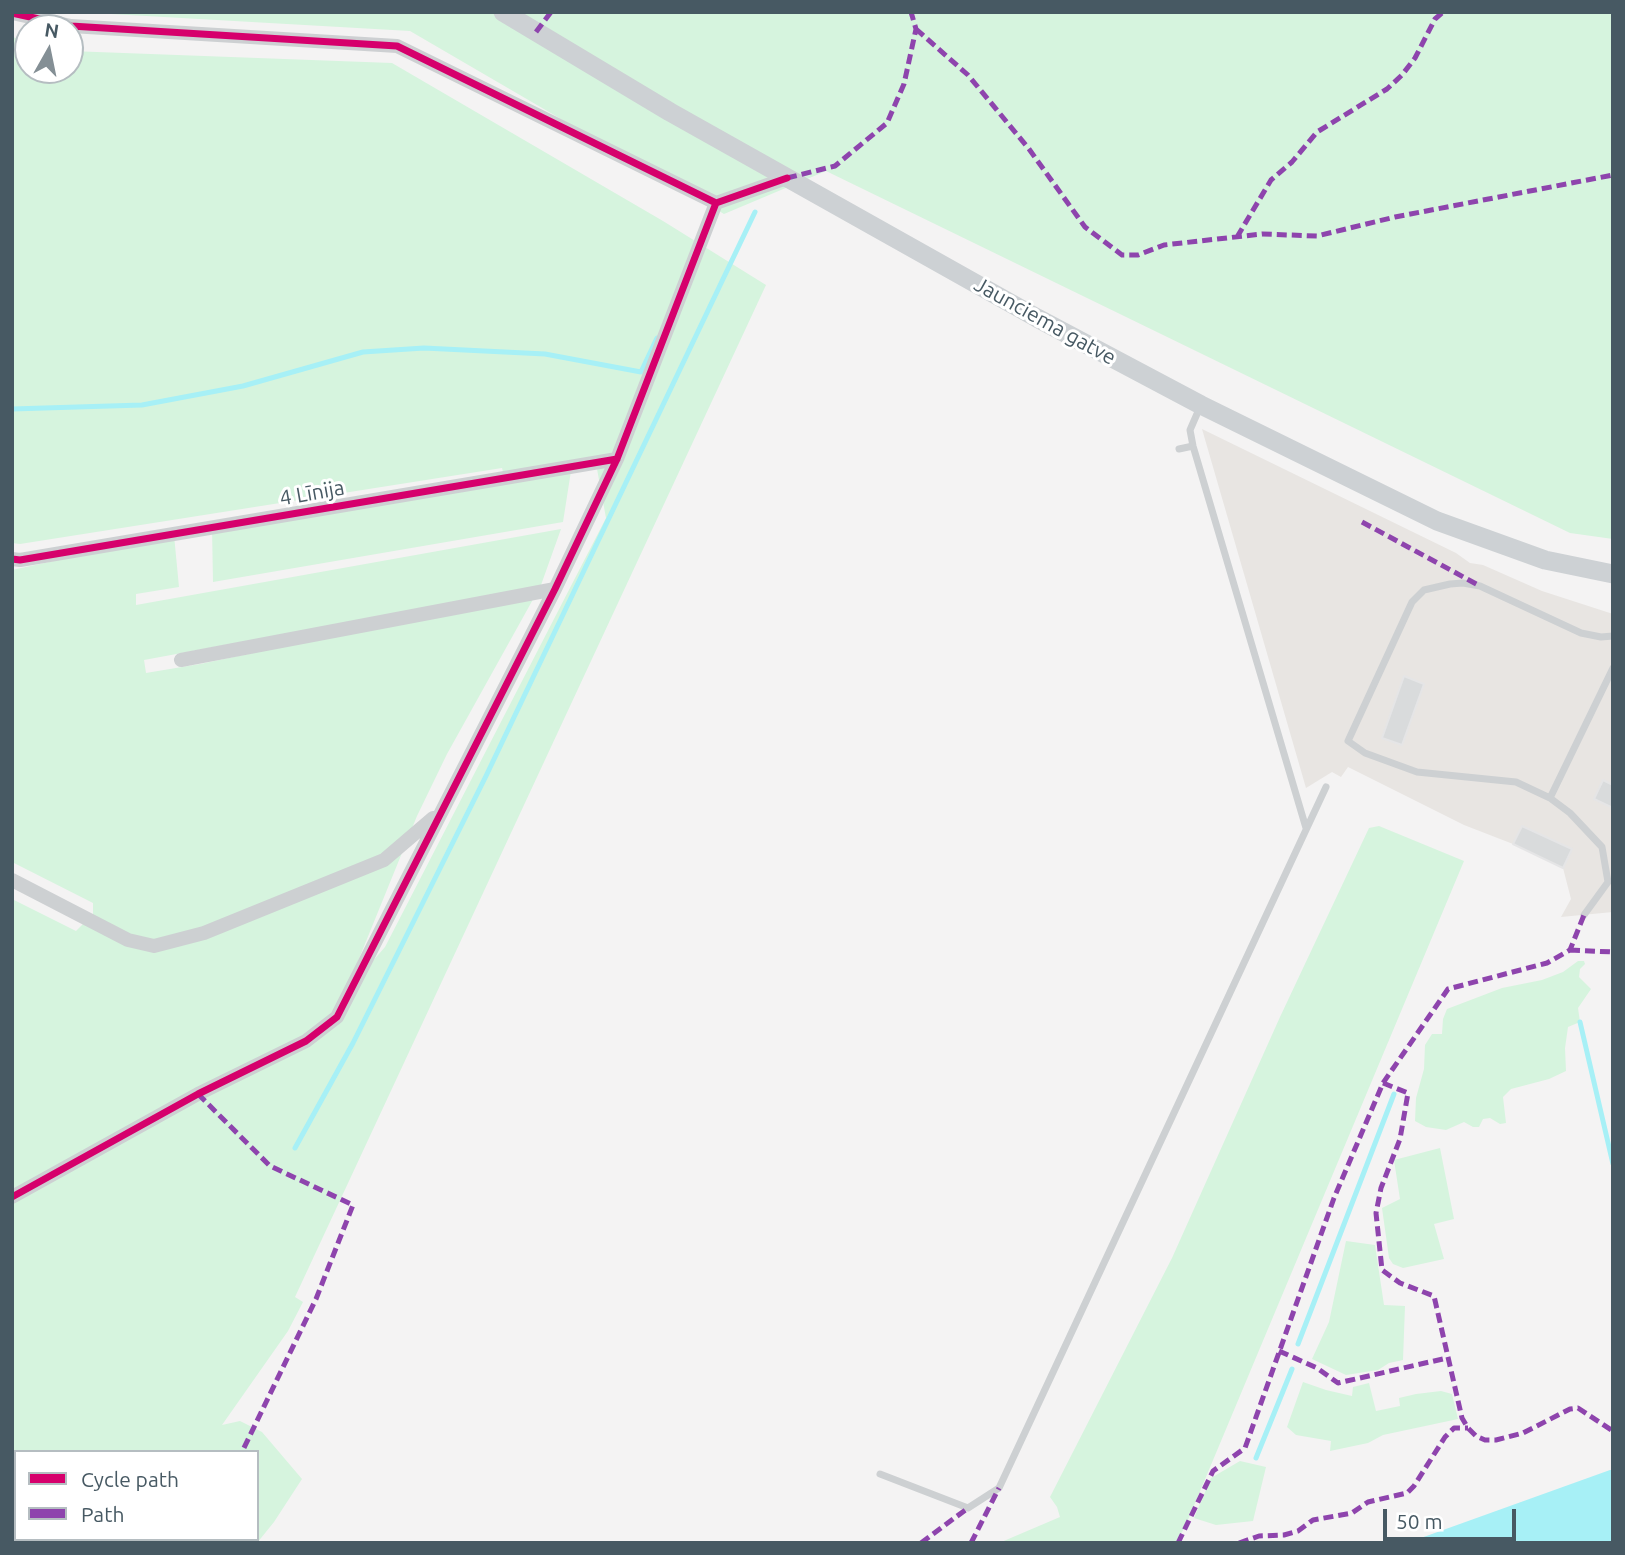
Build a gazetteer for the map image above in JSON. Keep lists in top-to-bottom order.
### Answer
{
  "streets": {
    "main road": ["Jaunciema gatve"],
    "street": ["4 Līnija"]
  },
  "legend": ["Cycle path", "Path"],
  "scale_bar": "50 m",
  "north": "top"
}
